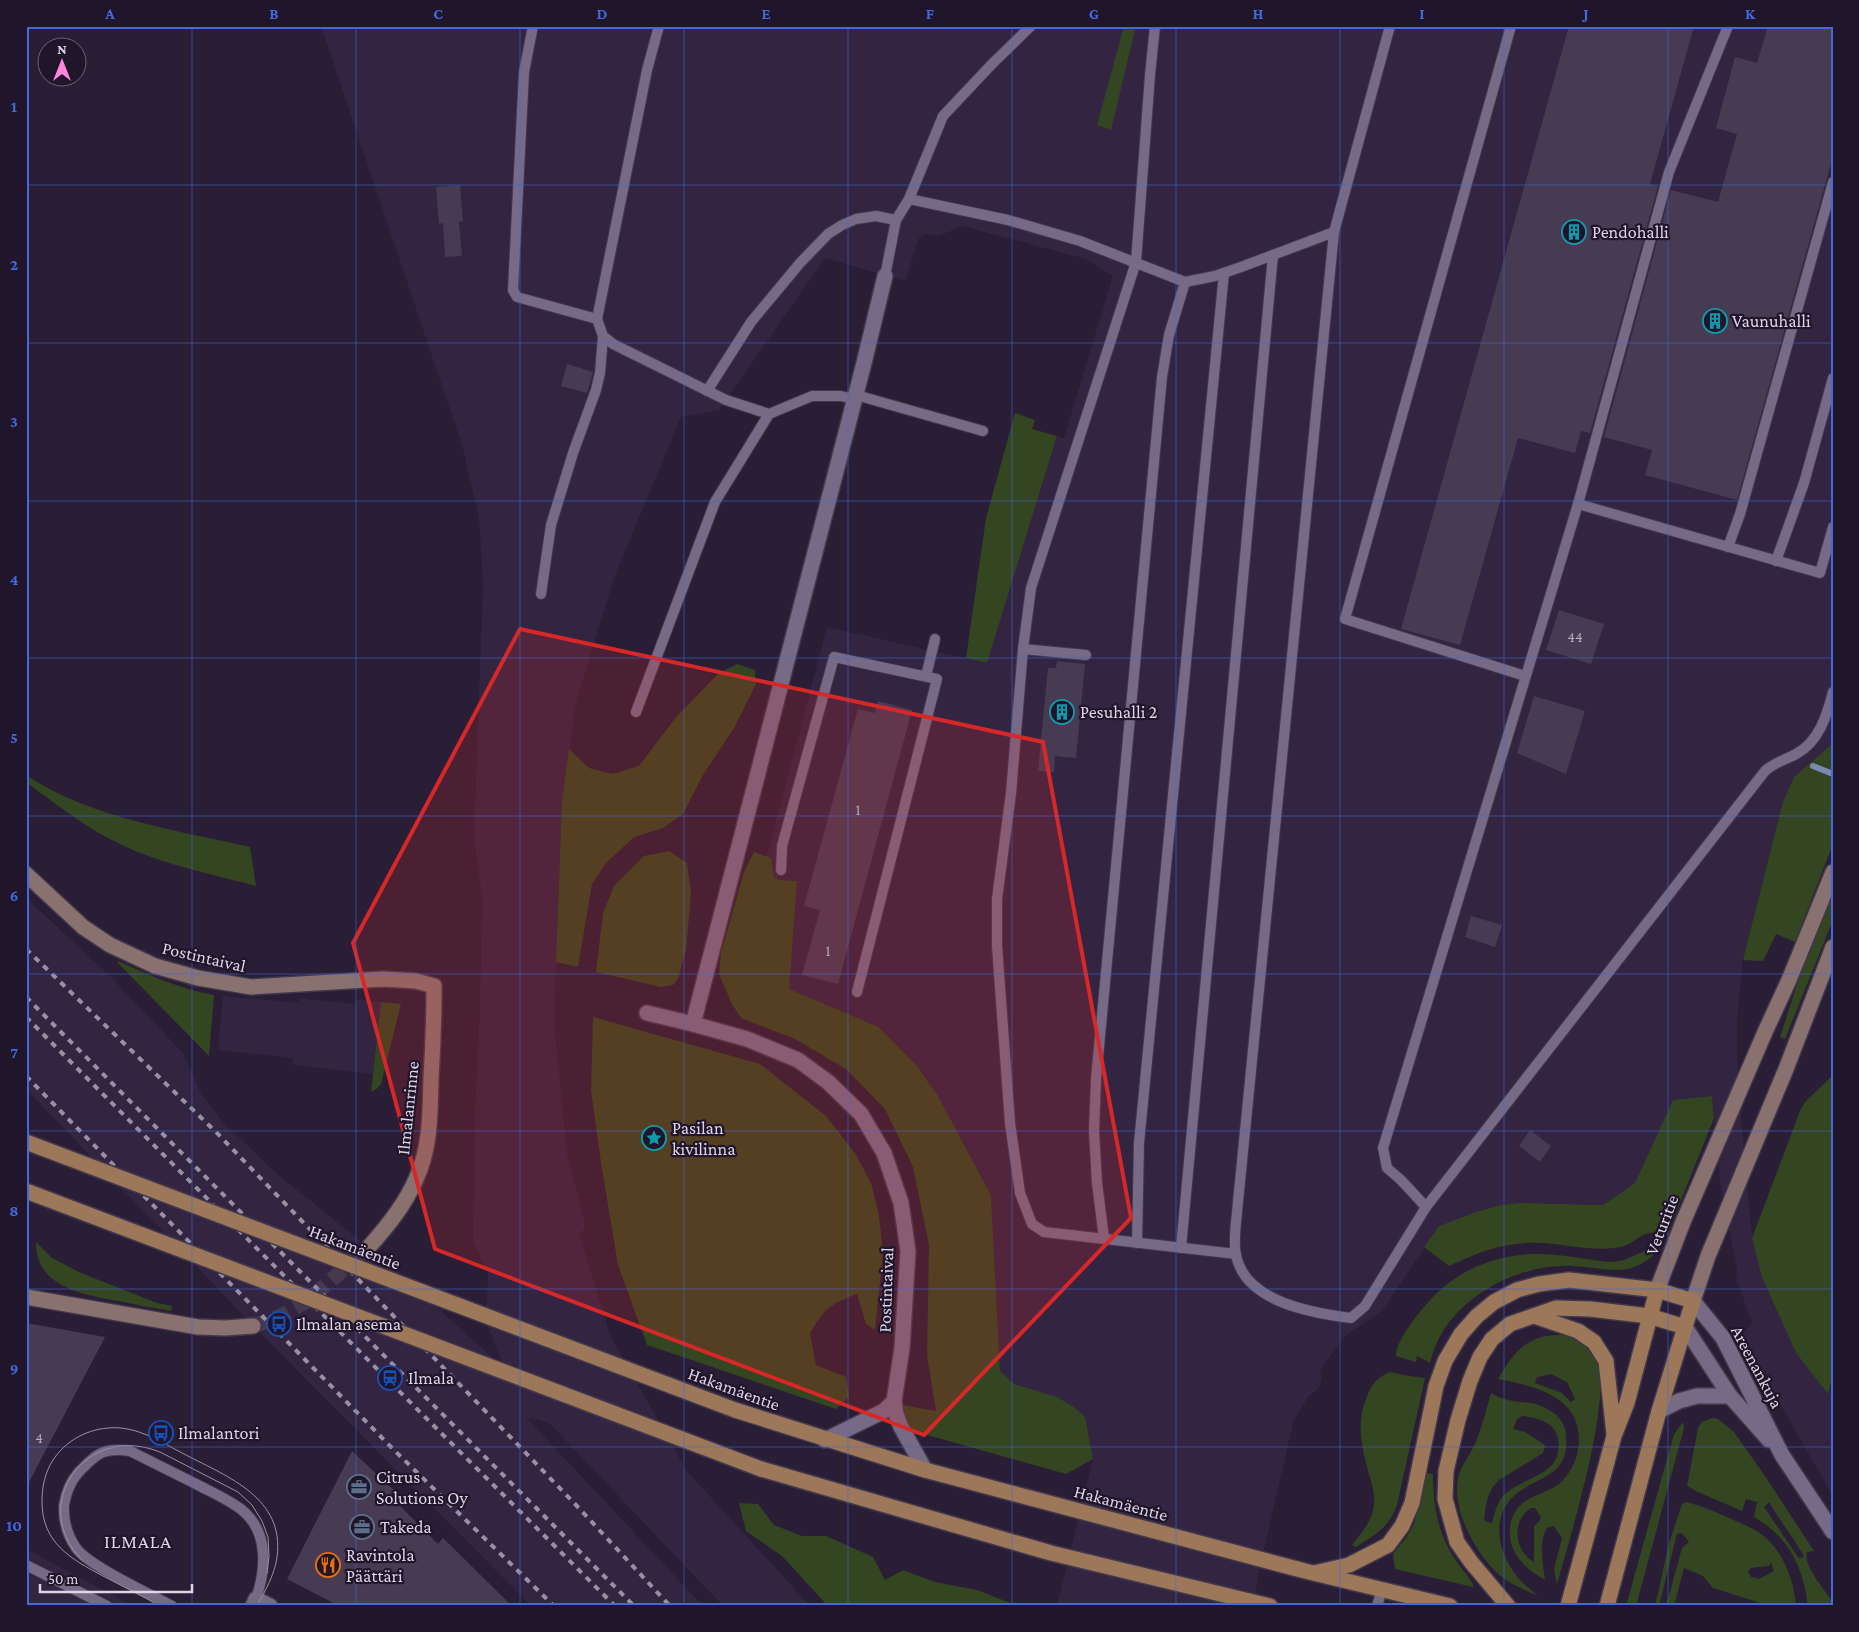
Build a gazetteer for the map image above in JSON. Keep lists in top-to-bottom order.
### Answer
{
  "streets": {
    "main road": ["Veturitie", "Hakamäentie"],
    "street": ["Postintaival", "Ilmalanrinne", "Areenankuja"]
  },
  "crossings": [
    ["Postintaival", "Ilmalanrinne"]
  ],
  "districts": ["ILMALA"],
  "places": {
    "building": ["Pendohalli", "Vaunuhalli", "Pesuhalli 2"],
    "place": ["Pasilan kivilinna"],
    "bus stop": ["Ilmalan asema", "Ilmalantori"],
    "station": ["Ilmala"],
    "office": ["Citrus Solutions Oy", "Takeda"],
    "restaurant": ["Ravintola Päättäri"]
  },
  "house_numbers": [
    "44",
    "1",
    "1",
    "4"
  ],
  "scale_bar": "50 m",
  "north": "top",
  "grid": {
    "columns": [
      "A",
      "B",
      "C",
      "D",
      "E",
      "F",
      "G",
      "H",
      "I",
      "J",
      "K"
    ],
    "rows": [
      "1",
      "2",
      "3",
      "4",
      "5",
      "6",
      "7",
      "8",
      "9",
      "10"
    ]
  }
}
